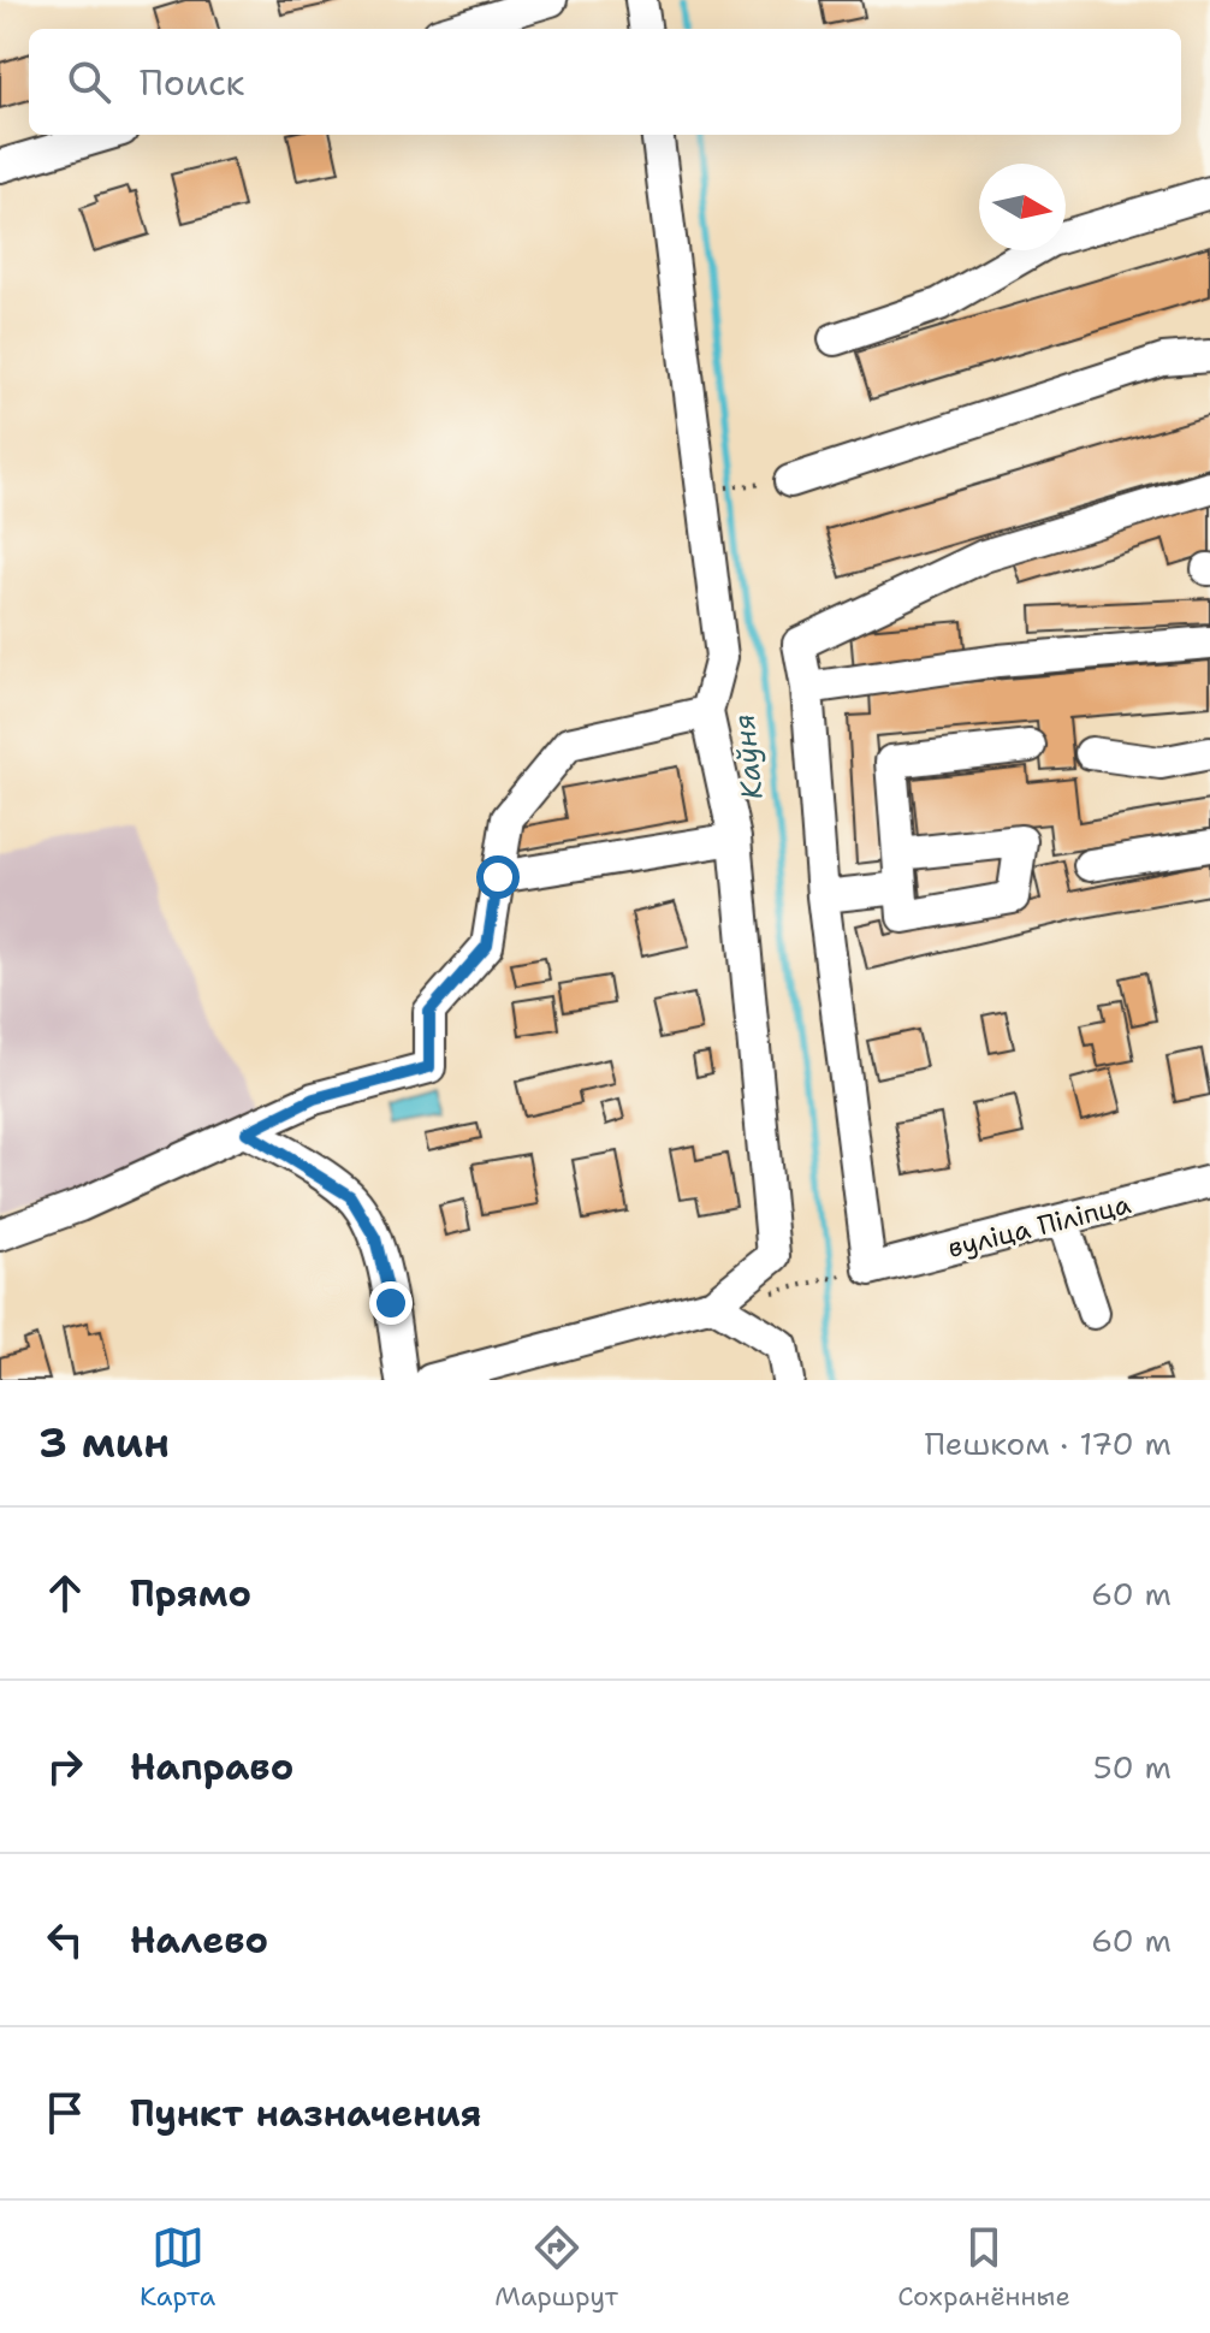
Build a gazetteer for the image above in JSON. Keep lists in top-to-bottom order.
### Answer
{
  "streets": {
    "street": ["вуліца Піліпца"]
  },
  "water": ["Каўня"],
  "north": "right",
  "page": {
    "search": "Поиск",
    "heading": ["3 мин", "Пешком · 170 m"],
    "list": [
      ["Прямо", "60 m"],
      ["Направо", "50 m"],
      ["Налево", "60 m"],
      "Пункт назначения"
    ],
    "nav": ["Карта", "Маршрут", "Сохранённые"]
  }
}
